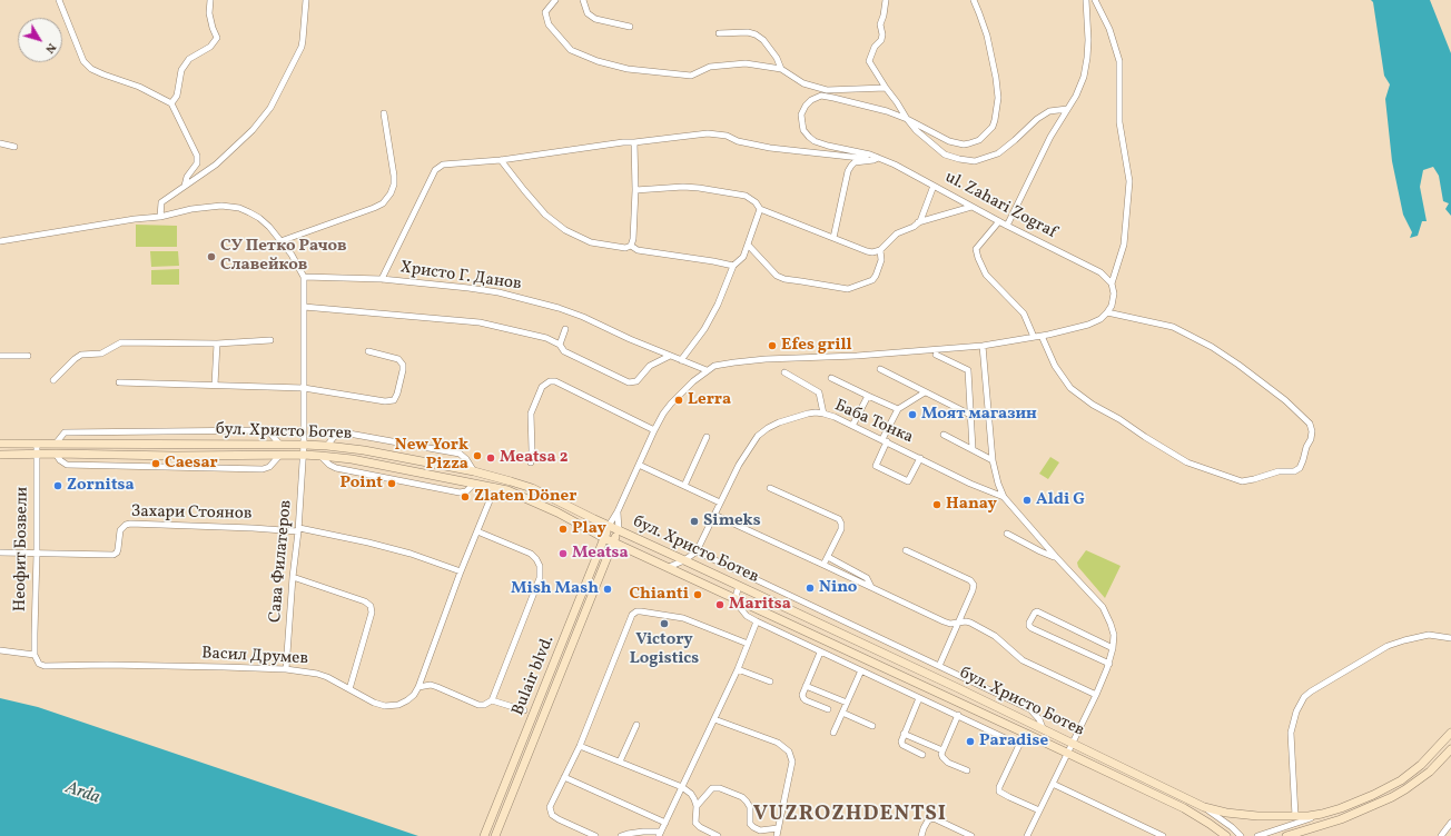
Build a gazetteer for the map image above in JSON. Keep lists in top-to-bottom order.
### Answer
{
  "streets": {
    "main road": ["бул. Христо Ботев", "Bulair blvd."],
    "street": [
      "ul. Zahari Zograf",
      "Христо Г. Данов",
      "Баба Тонка",
      "Захари Стоянов",
      "Неофит Бозвели",
      "Сава Филатеров",
      "Васил Друмев"
    ]
  },
  "crossings": [
    ["Христо Г. Данов", "Сава Филатеров"],
    ["Баба Тонка", "бул. Христо Ботев"],
    ["бул. Христо Ботев", "Неофит Бозвели"],
    ["бул. Христо Ботев", "Сава Филатеров"],
    ["бул. Христо Ботев", "Васил Друмев"],
    ["бул. Христо Ботев", "Bulair blvd."],
    ["Захари Стоянов", "Неофит Бозвели"],
    ["Захари Стоянов", "Сава Филатеров"],
    ["Неофит Бозвели", "Васил Друмев"],
    ["Сава Филатеров", "Васил Друмев"]
  ],
  "districts": ["VUZROZHDENTSI"],
  "water": ["Arda"],
  "places": [
    "СУ Петко Рачов Славейков",
    "Efes grill",
    "Lerra",
    "Моят магазин",
    "New York Pizza",
    "Meatsa 2",
    "Caesar",
    "Point",
    "Zornitsa",
    "Zlaten Döner",
    "Aldi G",
    "Hanay",
    "Simeks",
    "Play",
    "Meatsa",
    "Nino",
    "Mish Mash",
    "Chianti",
    "Maritsa",
    "Victory Logistics",
    "Paradise"
  ],
  "north": "bottom right"
}
